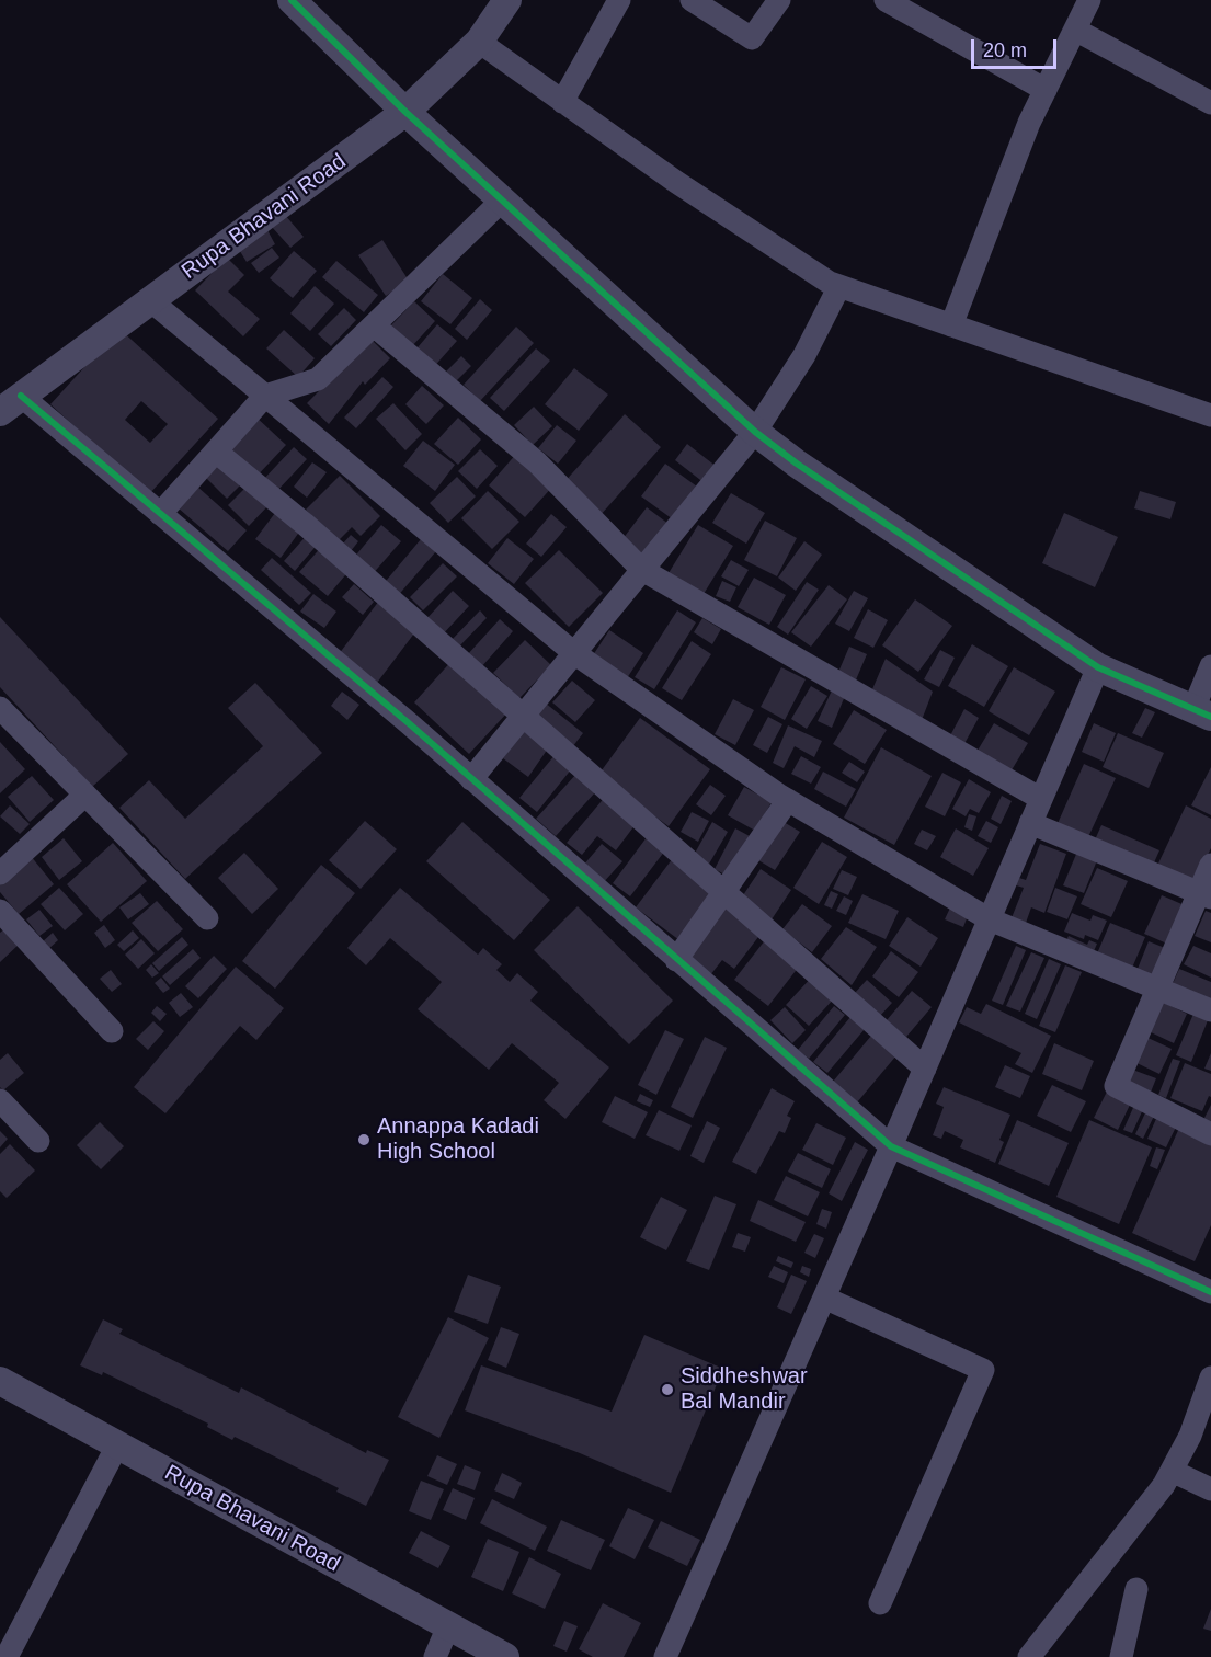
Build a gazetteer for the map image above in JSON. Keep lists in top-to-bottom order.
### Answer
{
  "streets": {
    "street": ["Rupa Bhavani Road"]
  },
  "places": ["Annappa Kadadi High School", "Siddheshwar Bal Mandir"],
  "scale_bar": "20 m"
}
